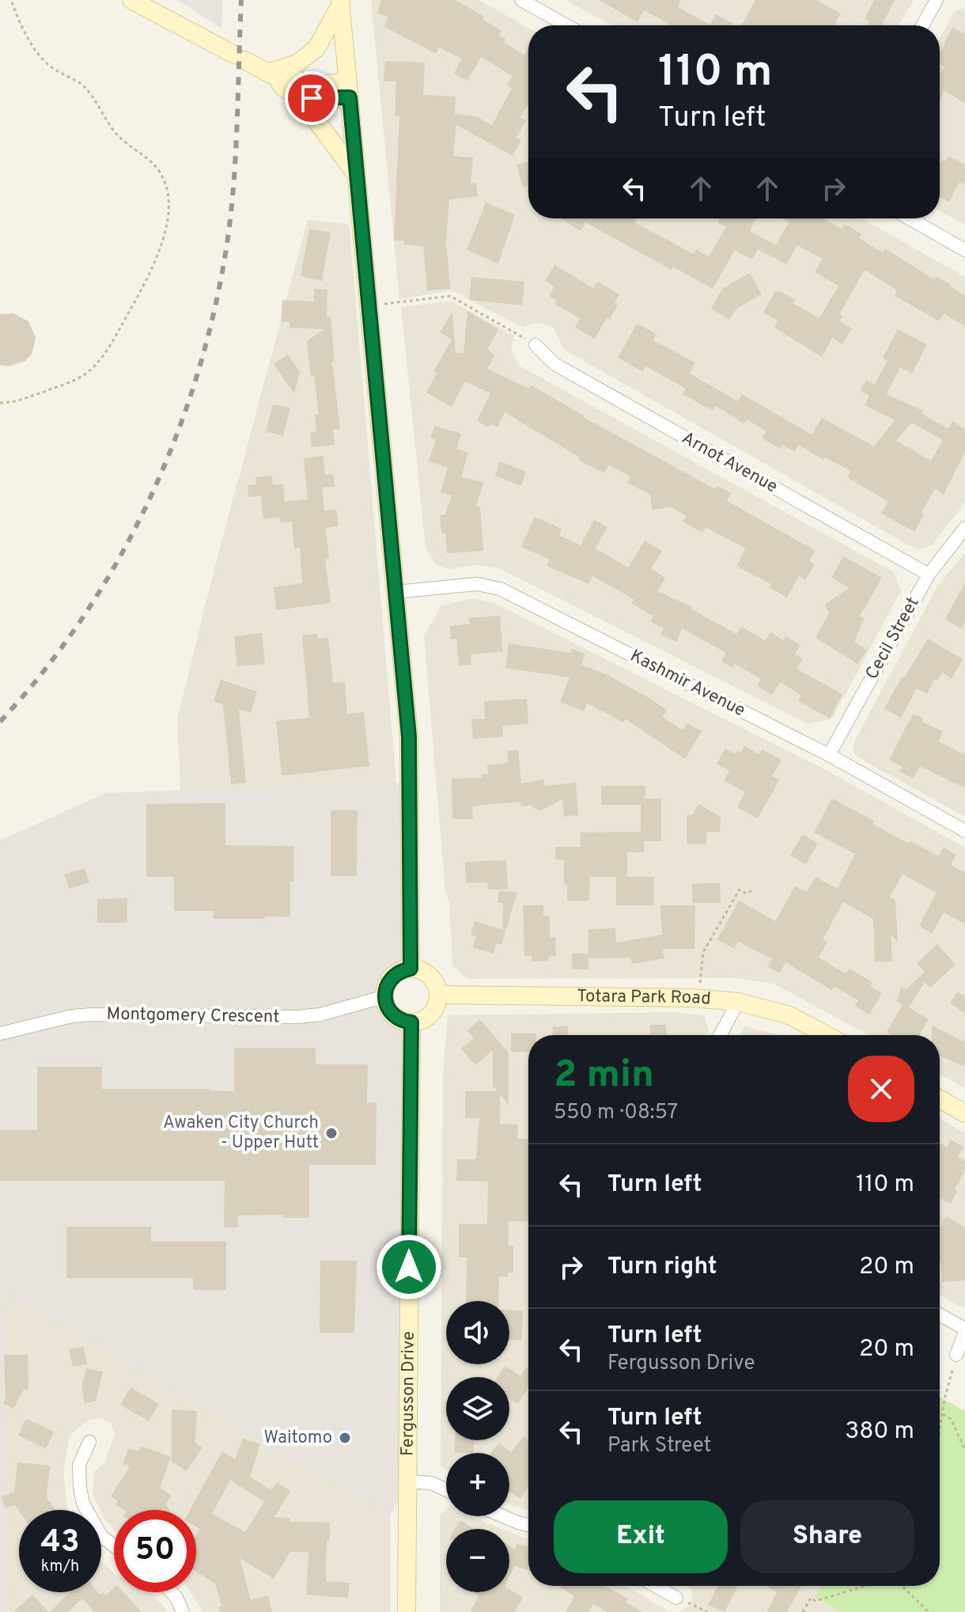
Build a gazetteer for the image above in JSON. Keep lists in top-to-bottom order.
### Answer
{
  "streets": {
    "main road": ["Totara Park Road", "Fergusson Drive"],
    "street": [
      "Arnot Avenue",
      "Cecil Street",
      "Kashmir Avenue",
      "Montgomery Crescent"
    ]
  },
  "crossings": [
    ["Arnot Avenue", "Cecil Street"],
    ["Cecil Street", "Kashmir Avenue"],
    ["Totara Park Road", "Montgomery Crescent"],
    ["Totara Park Road", "Fergusson Drive"],
    ["Montgomery Crescent", "Fergusson Drive"]
  ],
  "places": ["Awaken City Church - Upper Hutt", "Waitomo"],
  "page": {
    "turn": ["110 m", "Turn left"],
    "heading": ["2 min", "550 m · 08:57"],
    "list": [
      {
        "name": "Turn left",
        "value": "110 m"
      },
      {
        "name": "Turn right",
        "value": "20 m"
      },
      {
        "name": "Turn left",
        "note": "Fergusson Drive",
        "value": "20 m"
      },
      {
        "name": "Turn left",
        "note": "Park Street",
        "value": "380 m"
      }
    ],
    "map_buttons": ["+", "−"],
    "buttons": ["Exit", "Share"],
    "speed": "43 km/h",
    "limit": "50"
  }
}
